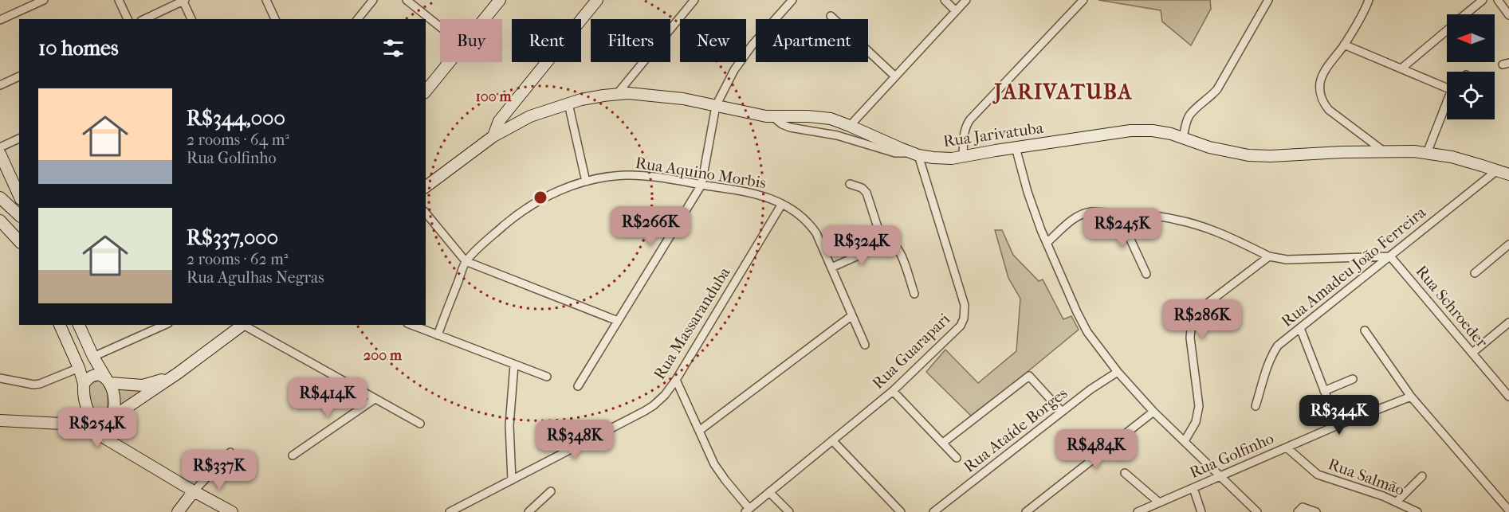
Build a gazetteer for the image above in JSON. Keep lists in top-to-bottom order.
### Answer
{
  "streets": {
    "main road": ["Rua Jarivatuba"],
    "street": [
      "Rua Aquino Morbis",
      "Rua Amadeu João Ferreira",
      "Rua Schroeder",
      "Rua Massaranduba",
      "Rua Guarapari",
      "Rua Ataíde Borges",
      "Rua Golfinho",
      "Rua Salmão"
    ]
  },
  "crossings": [
    ["Rua Jarivatuba", "Rua Amadeu João Ferreira"],
    ["Rua Jarivatuba", "Rua Guarapari"],
    ["Rua Aquino Morbis", "Rua Massaranduba"],
    ["Rua Amadeu João Ferreira", "Rua Schroeder"],
    ["Rua Golfinho", "Rua Salmão"]
  ],
  "districts": ["JARIVATUBA"],
  "north": "left",
  "page": {
    "chip": [
      "Buy",
      "Rent",
      "Filters",
      "New",
      "Apartment"
    ],
    "heading": "10 homes",
    "list": [
      {
        "name": "R$344,000",
        "note": "2 rooms · 64 m² · Rua Golfinho"
      },
      {
        "name": "R$337,000",
        "note": "2 rooms · 62 m² · Rua Agulhas Negras"
      }
    ],
    "price": [
      "R$266K",
      "R$245K",
      "R$324K",
      "R$286K",
      "R$414K",
      "R$344K",
      "R$254K",
      "R$348K",
      "R$484K",
      "R$337K"
    ]
  },
  "rings": ["100 m", "200 m"]
}
